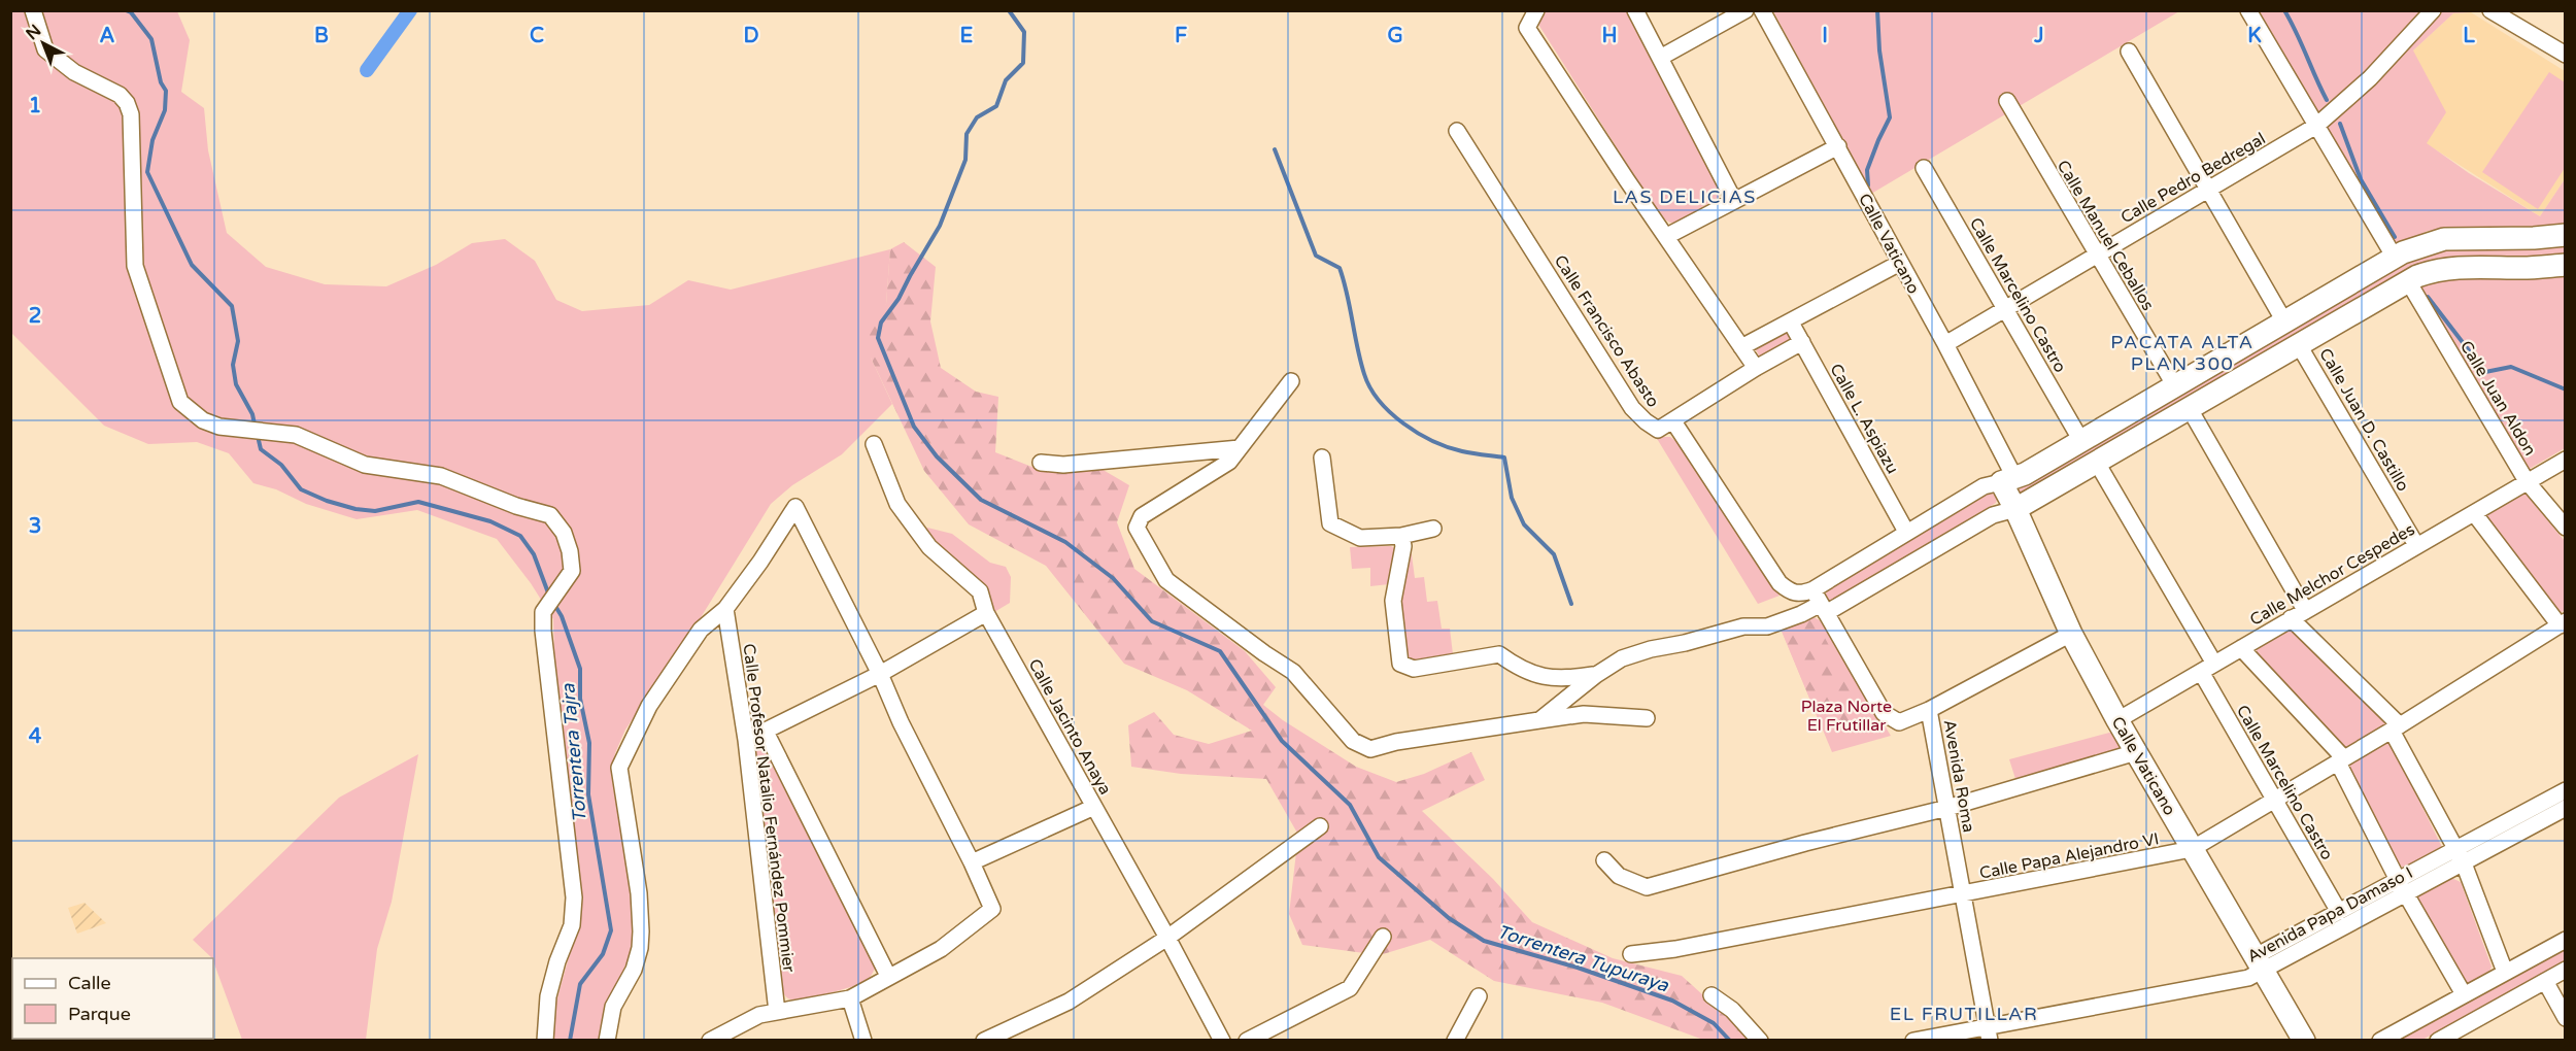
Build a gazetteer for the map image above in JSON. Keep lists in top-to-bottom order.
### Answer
{
  "streets": {
    "street": [
      "Calle Pedro Bedregal",
      "Calle Manuel Ceballos",
      "Calle Vaticano",
      "Calle Marcelino Castro",
      "Calle Francisco Abasto",
      "Calle Juan Aldon",
      "Calle L. Aspiazu",
      "Calle Juan D. Castillo",
      "Calle Melchor Cespedes",
      "Calle Jacinto Anaya",
      "Avenida Roma",
      "Calle Profesor Natalio Fernández Pommier",
      "Calle Papa Alejandro VI",
      "Avenida Papa Damaso I"
    ]
  },
  "crossings": [
    ["Calle Pedro Bedregal", "Calle Manuel Ceballos"],
    ["Calle Pedro Bedregal", "Calle Vaticano"],
    ["Calle Pedro Bedregal", "Calle Marcelino Castro"],
    ["Calle Vaticano", "Calle Melchor Cespedes"],
    ["Calle Vaticano", "Calle Papa Alejandro VI"],
    ["Calle Vaticano", "Avenida Papa Damaso I"],
    ["Calle Marcelino Castro", "Calle Melchor Cespedes"],
    ["Calle Marcelino Castro", "Calle Papa Alejandro VI"],
    ["Calle Marcelino Castro", "Avenida Papa Damaso I"],
    ["Calle Francisco Abasto", "Avenida Roma"],
    ["Calle Juan Aldon", "Calle Melchor Cespedes"],
    ["Calle Juan D. Castillo", "Calle Melchor Cespedes"],
    ["Avenida Roma", "Calle Papa Alejandro VI"],
    ["Avenida Roma", "Avenida Papa Damaso I"]
  ],
  "districts": ["LAS DELICIAS", "PACATA ALTA PLAN 300", "EL FRUTILLAR"],
  "water": ["Torrentera Tajra", "Torrentera Tupuraya"],
  "parks": ["Plaza Norte El Frutillar"],
  "legend": ["Calle", "Parque"],
  "north": "top left",
  "grid": {
    "columns": [
      "A",
      "B",
      "C",
      "D",
      "E",
      "F",
      "G",
      "H",
      "I",
      "J",
      "K",
      "L"
    ],
    "rows": [
      "1",
      "2",
      "3",
      "4"
    ]
  }
}
